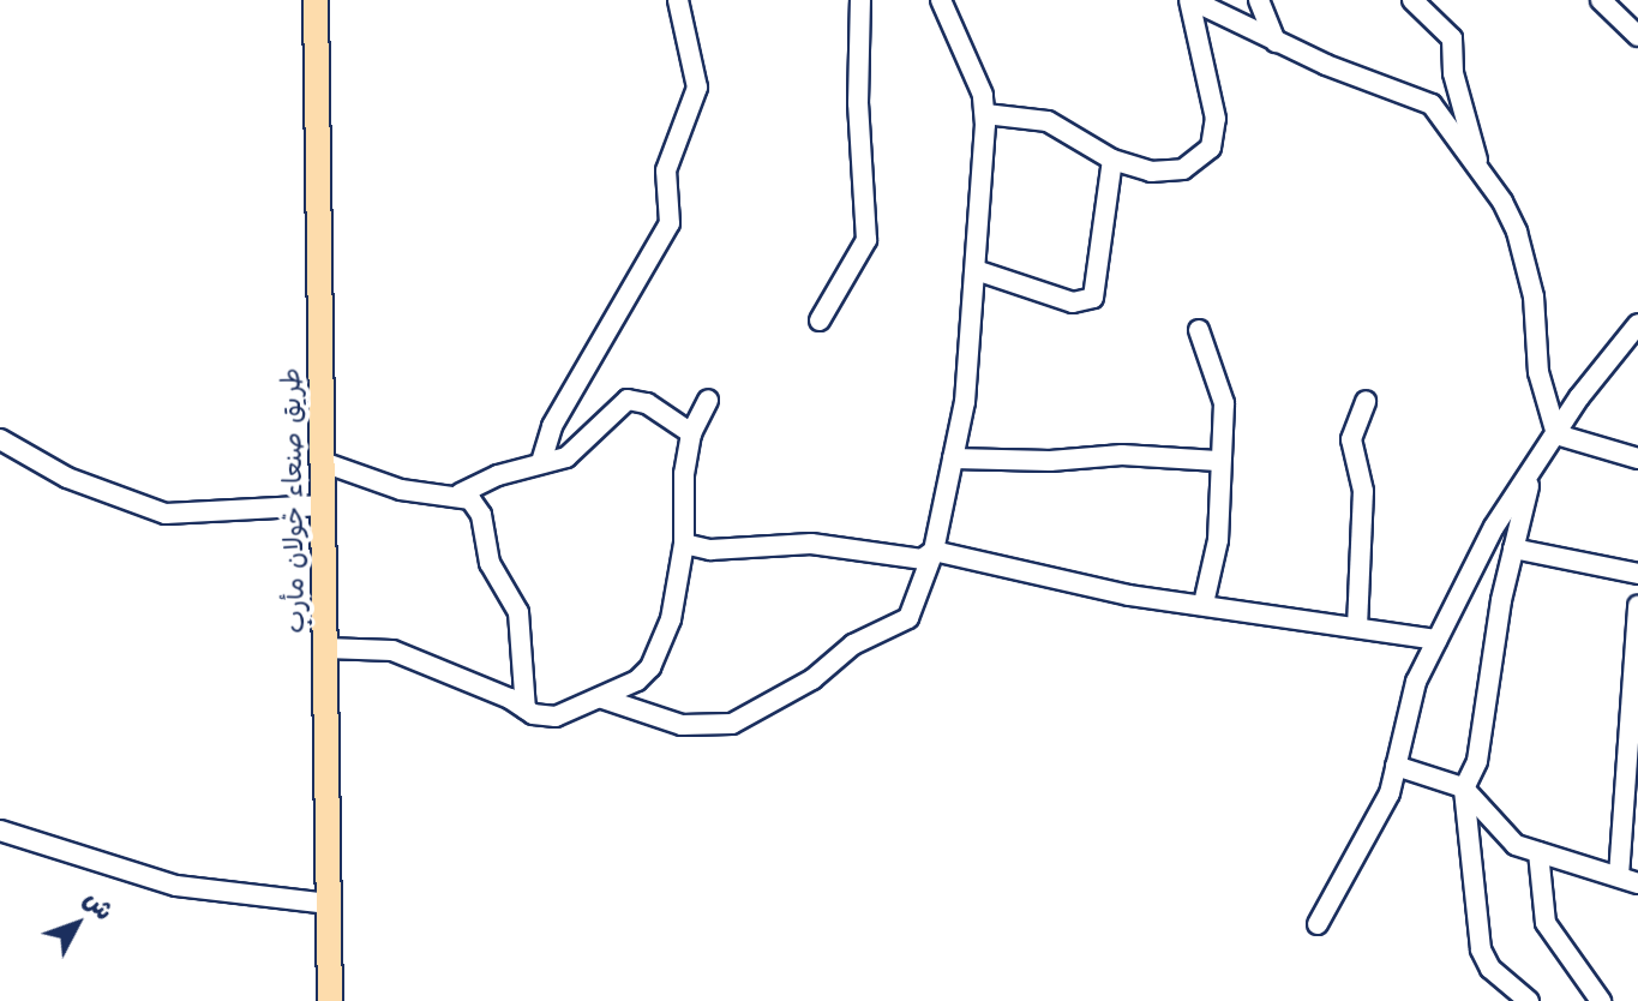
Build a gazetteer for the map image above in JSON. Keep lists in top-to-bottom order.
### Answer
{
  "streets": {
    "main road": ["طريق صنعاء خولان مأرب"]
  },
  "north": "top right"
}
